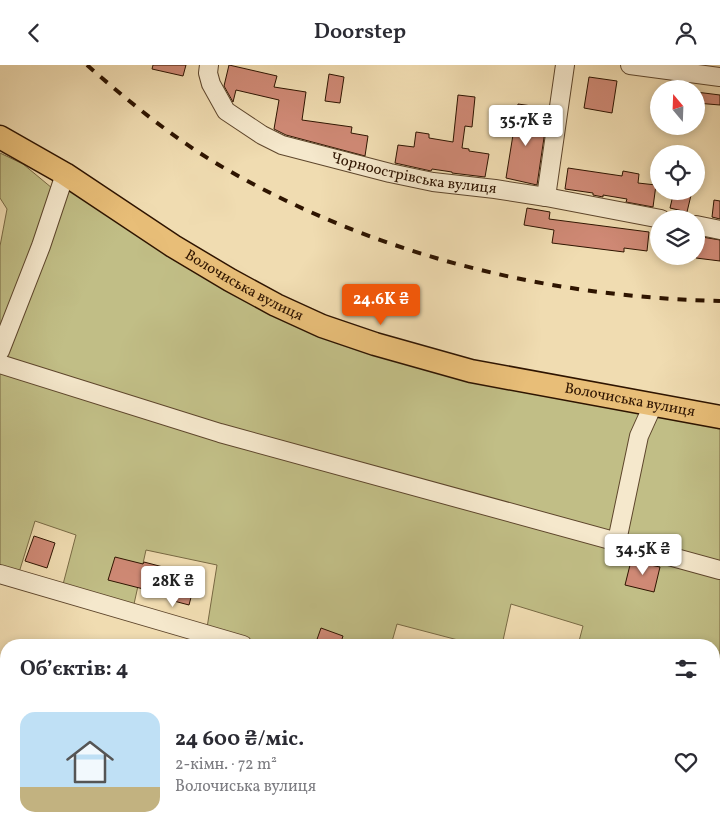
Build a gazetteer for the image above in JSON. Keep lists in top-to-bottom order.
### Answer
{
  "streets": {
    "main road": ["Волочиська вулиця"],
    "street": ["Чорноострівська вулиця"]
  },
  "north": "top",
  "page": {
    "header": "Doorstep",
    "price": [
      "35.7K ₴",
      "24.6K ₴",
      "34.5K ₴",
      "28K ₴"
    ],
    "heading": "Об’єктів: 4",
    "list": [
      {
        "name": "24 600 ₴/міс.",
        "note": "2-кімн. · 72 m² · Волочиська вулиця"
      }
    ]
  }
}
